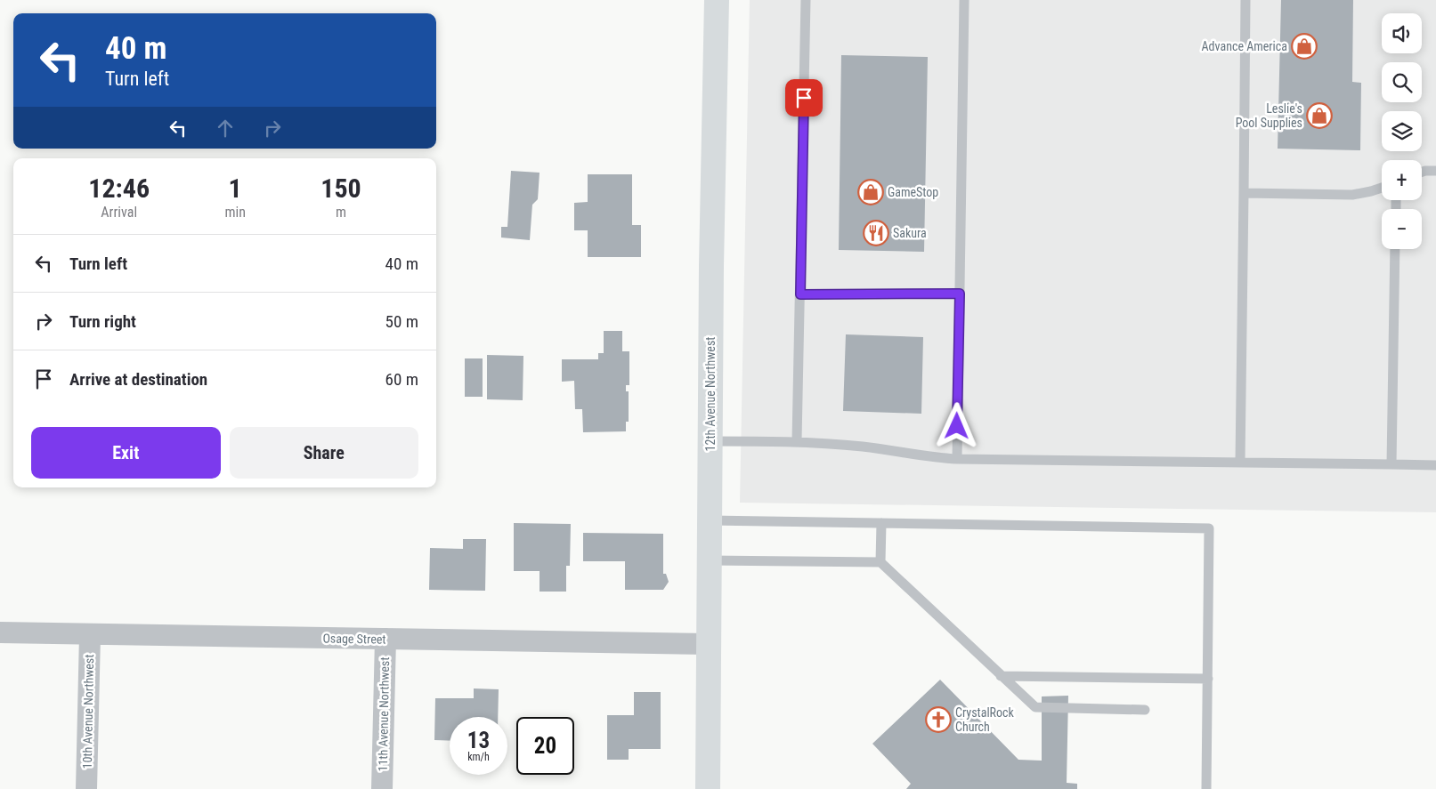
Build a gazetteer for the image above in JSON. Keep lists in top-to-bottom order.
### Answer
{
  "streets": {
    "main road": ["12th Avenue Northwest"],
    "street": ["Osage Street", "10th Avenue Northwest", "11th Avenue Northwest"]
  },
  "crossings": [
    ["12th Avenue Northwest", "Osage Street"],
    ["Osage Street", "10th Avenue Northwest"],
    ["Osage Street", "11th Avenue Northwest"]
  ],
  "places": {
    "shop": ["Advance America", "Leslie's Pool Supplies", "GameStop"],
    "restaurant": ["Sakura"],
    "church": ["CrystalRock Church"]
  },
  "page": {
    "map_buttons": ["+", "−"],
    "turn": ["40 m", "Turn left"],
    "eta": [
      "12:46",
      "Arrival",
      "1",
      "min",
      "150",
      "m"
    ],
    "list": [
      {
        "name": "Turn left",
        "value": "40 m"
      },
      {
        "name": "Turn right",
        "value": "50 m"
      },
      {
        "name": "Arrive at destination",
        "value": "60 m"
      }
    ],
    "buttons": ["Exit", "Share"],
    "speed": "13 km/h",
    "limit": "20"
  }
}
